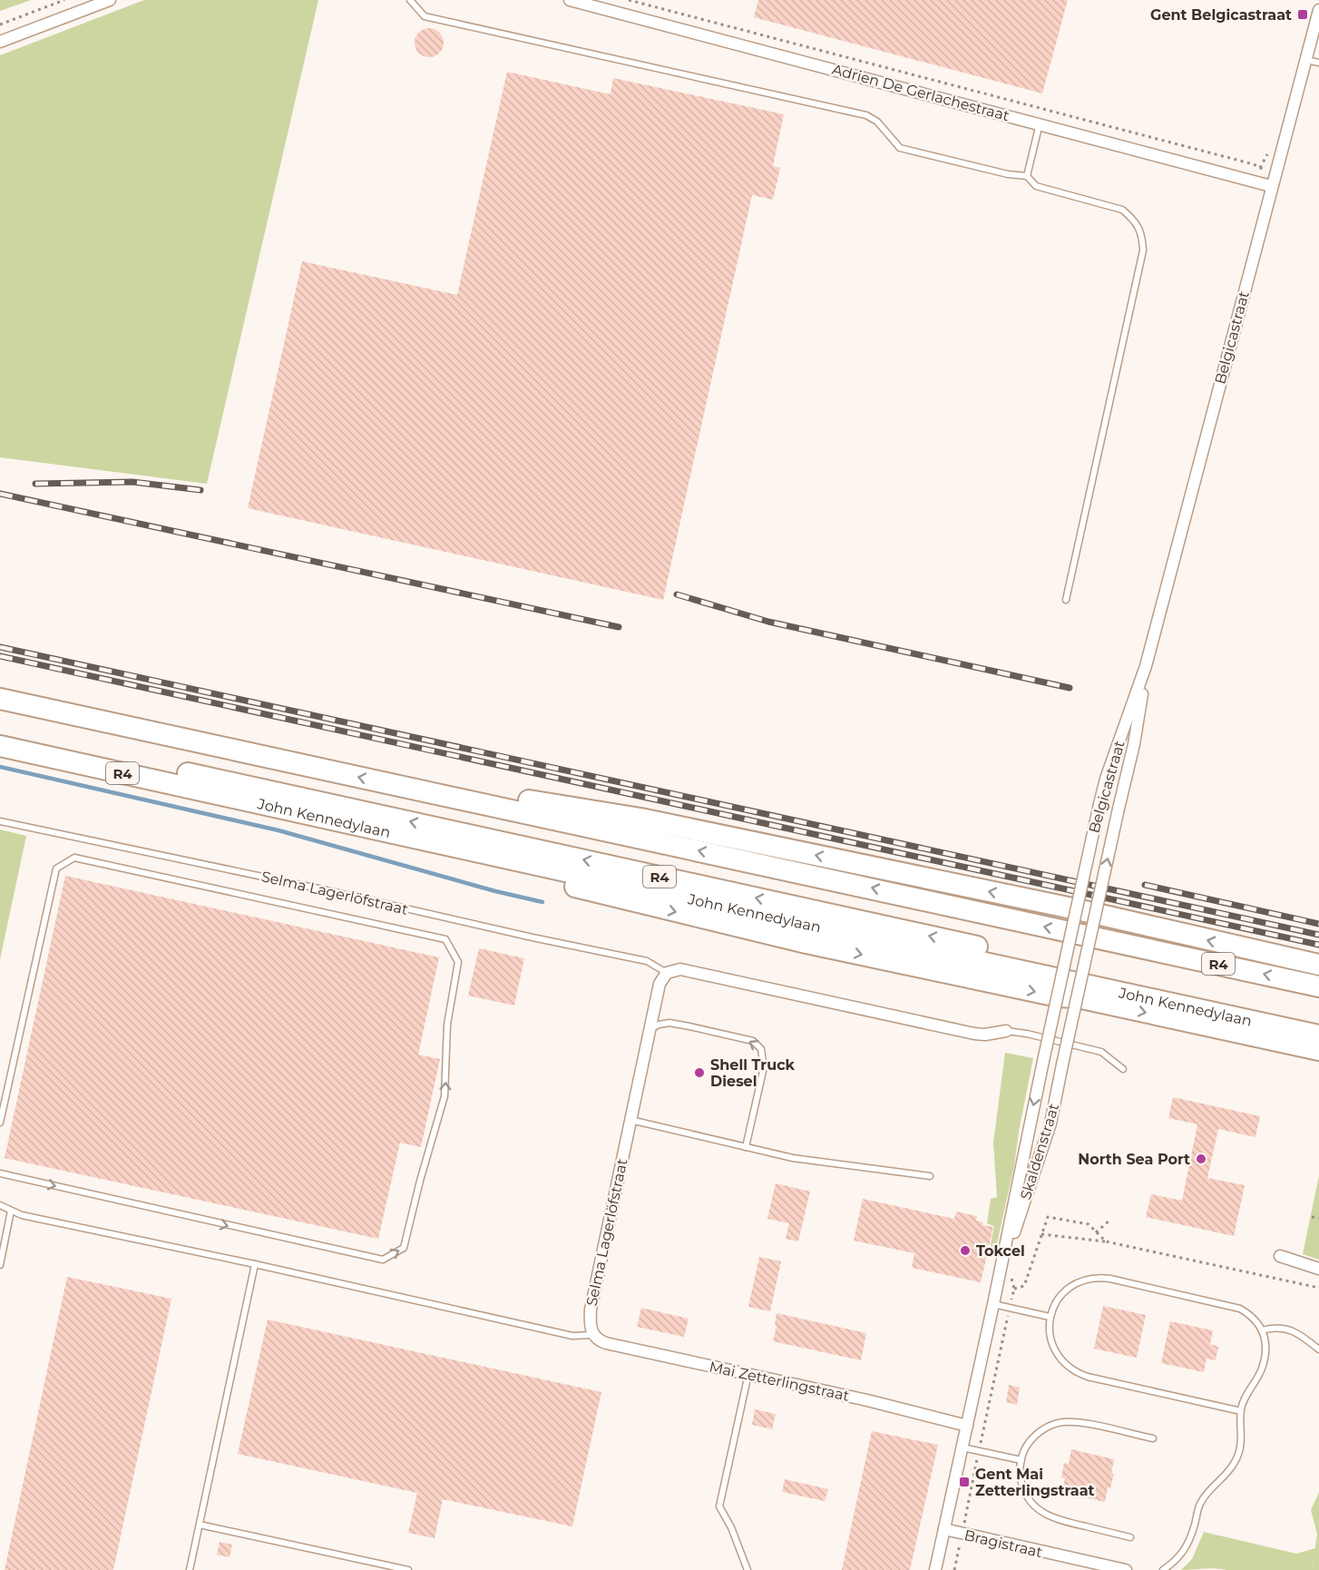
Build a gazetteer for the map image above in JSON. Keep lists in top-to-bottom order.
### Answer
{
  "streets": {
    "highway": ["R4", "John Kennedylaan"],
    "street": [
      "Adrien De Gerlachestraat",
      "Belgicastraat",
      "Selma Lagerlöfstraat",
      "Skaldenstraat",
      "Mai Zetterlingstraat",
      "Bragistraat"
    ]
  },
  "crossings": [
    ["Adrien De Gerlachestraat", "Belgicastraat"],
    ["Belgicastraat", "R4"],
    ["Selma Lagerlöfstraat", "Mai Zetterlingstraat"],
    ["Skaldenstraat", "Mai Zetterlingstraat"],
    ["Skaldenstraat", "Bragistraat"]
  ],
  "places": {
    "transit": ["Gent Belgicastraat", "Gent Mai Zetterlingstraat"],
    "other": ["Shell Truck Diesel", "North Sea Port", "Tokcel"]
  }
}
